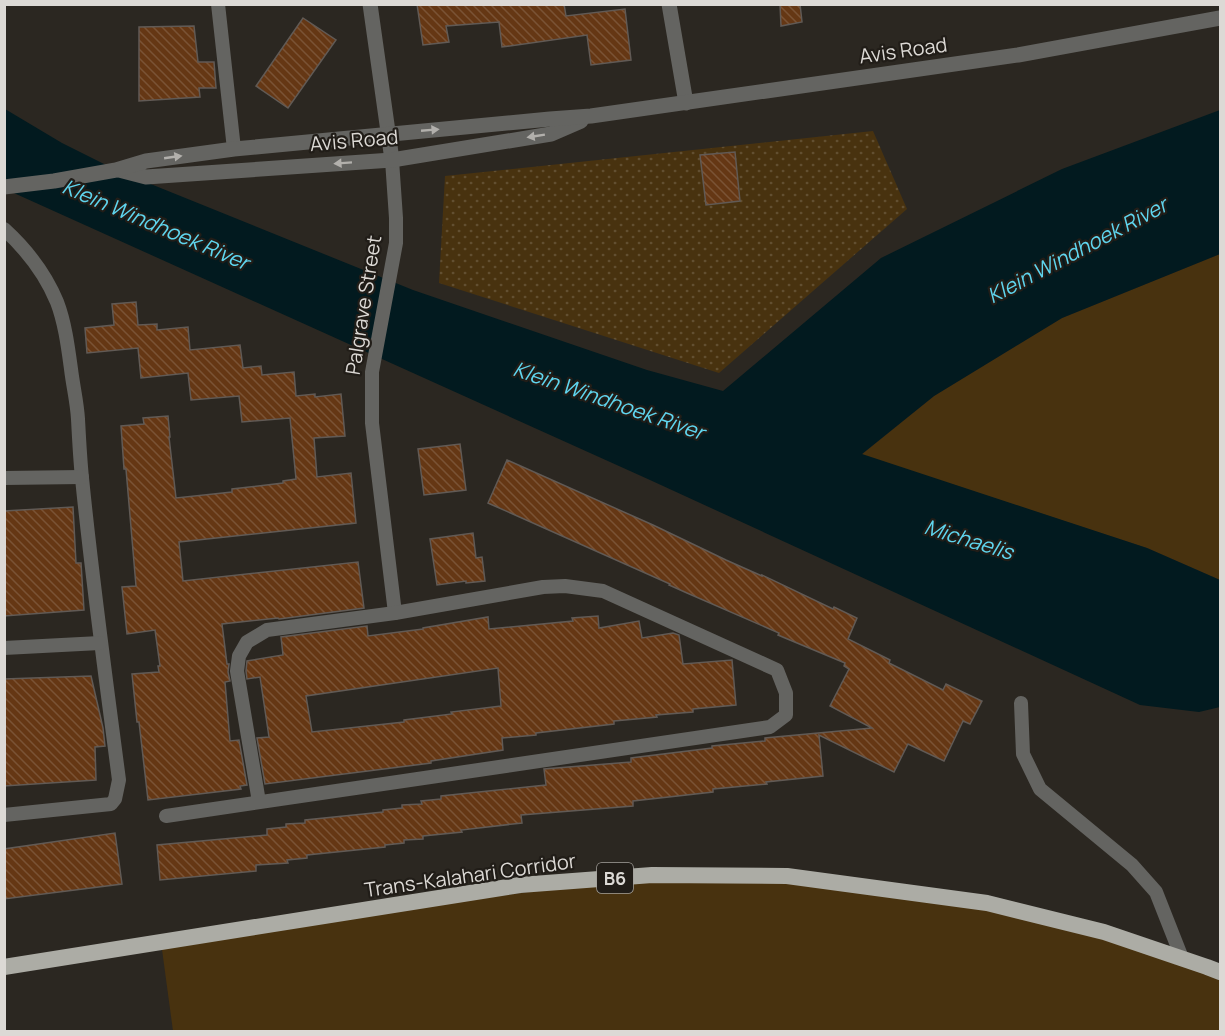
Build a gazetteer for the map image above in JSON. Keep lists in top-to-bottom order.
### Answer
{
  "streets": {
    "highway": ["Trans-Kalahari Corridor", "B6"],
    "street": ["Avis Road", "Palgrave Street"]
  },
  "crossings": [
    ["Avis Road", "Palgrave Street"]
  ],
  "water": ["Klein Windhoek River", "Michaelis"]
}
